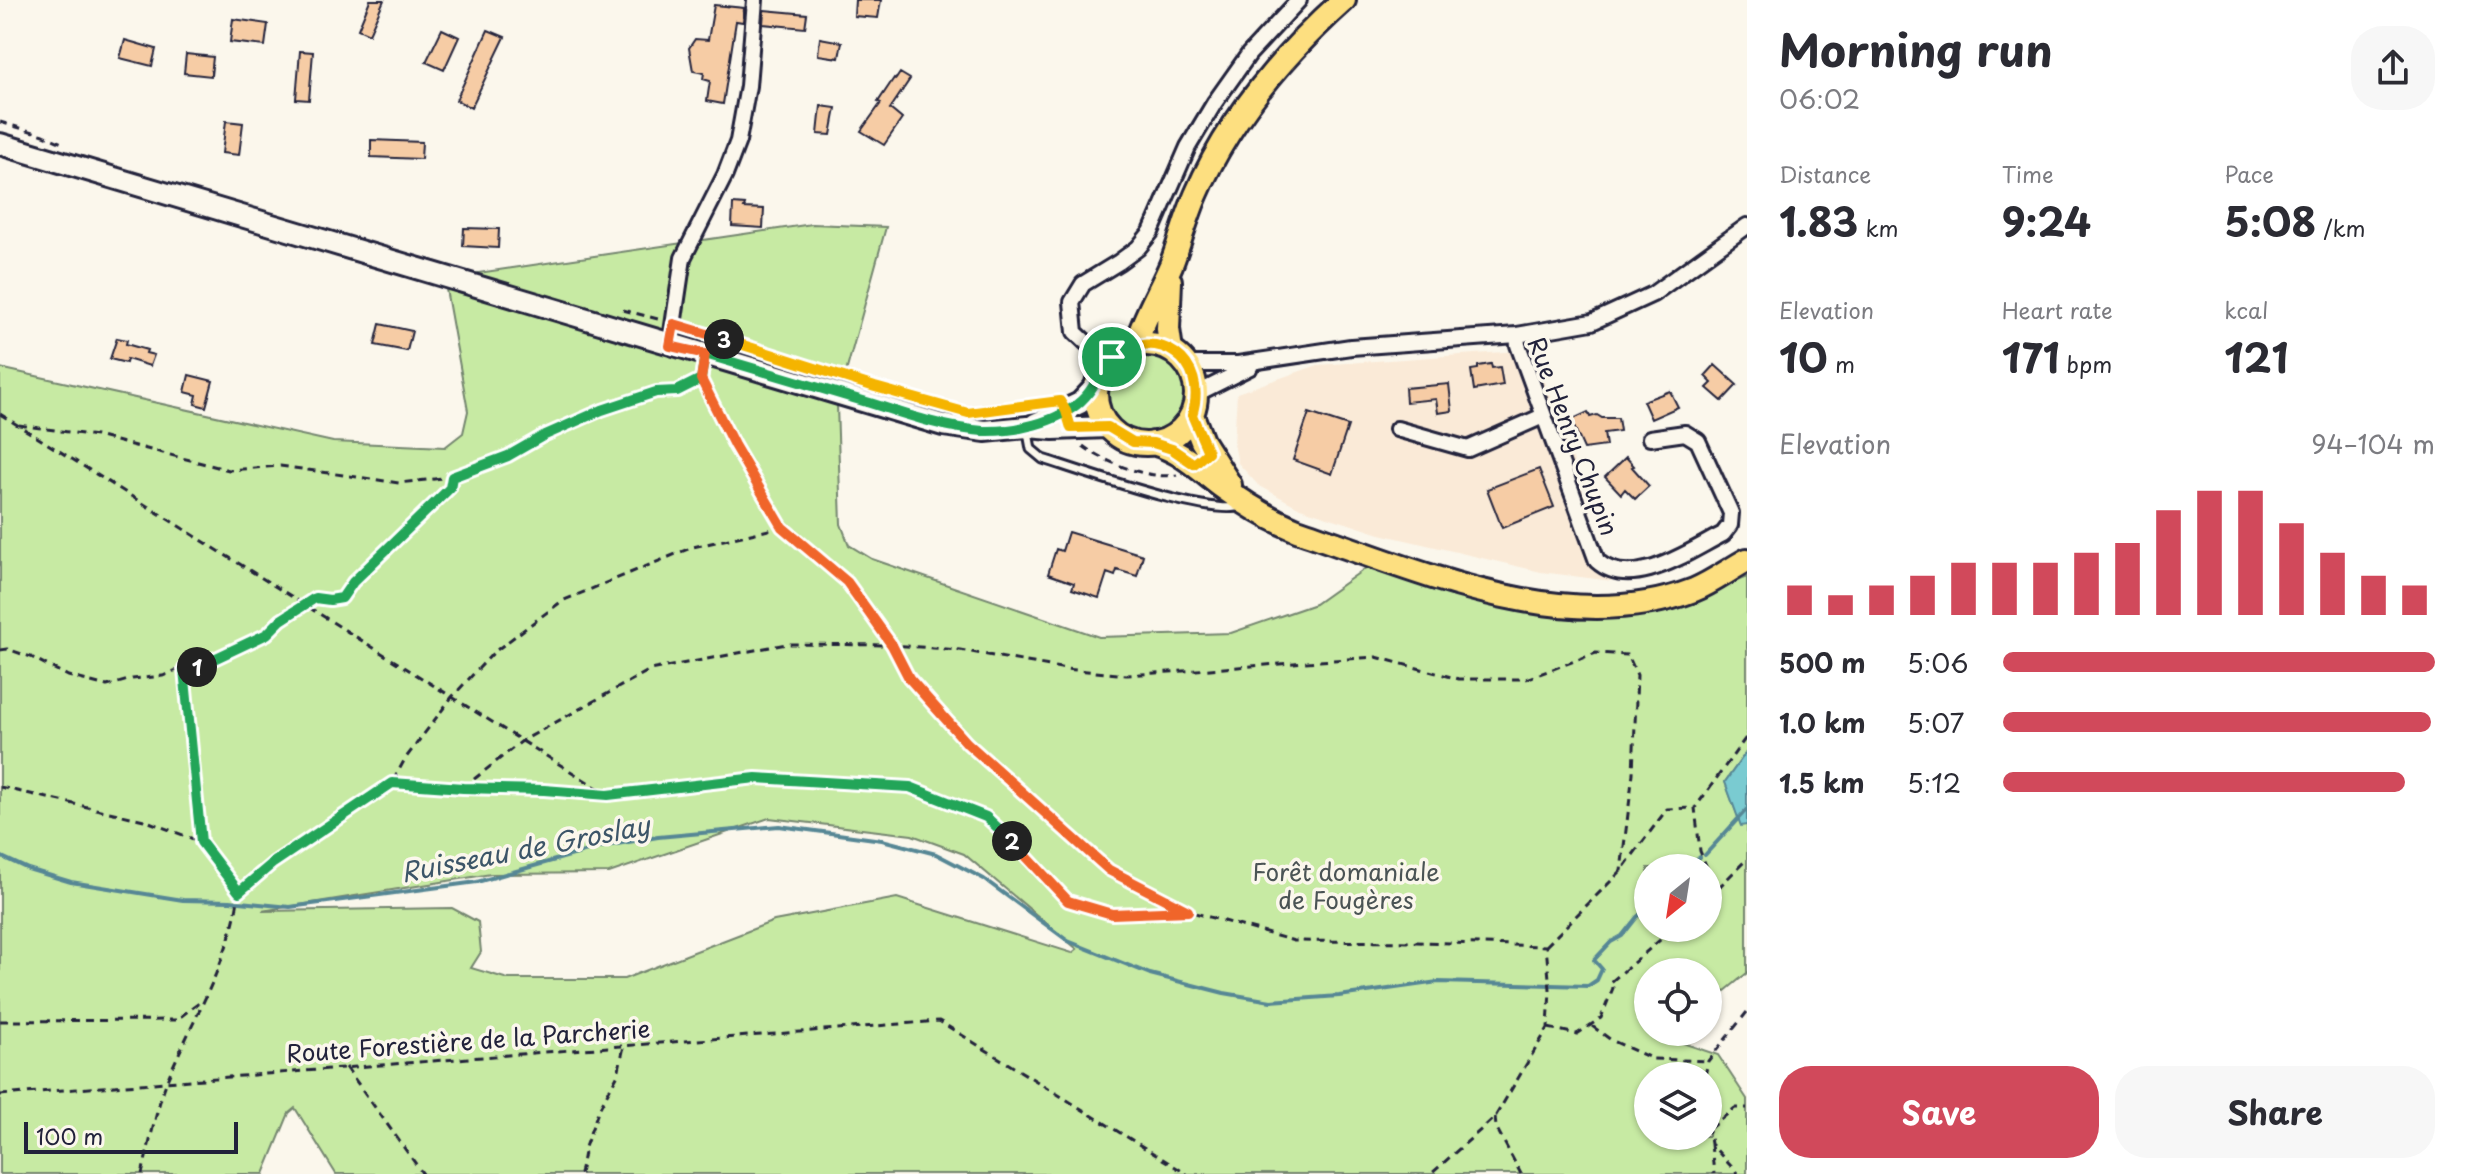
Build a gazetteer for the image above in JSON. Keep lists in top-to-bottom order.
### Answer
{
  "streets": {
    "street": ["Rue Henry Chupin"],
    "path": ["Route Forestière de la Parcherie"]
  },
  "water": ["Ruisseau de Groslay"],
  "parks": ["Forêt domaniale de Fougères"],
  "scale_bar": "100 m",
  "north": "bottom left",
  "page": {
    "heading": ["Morning run", "06:02"],
    "stats": [
      ["Distance", "1.83 km"],
      ["Time", "9:24"],
      ["Pace", "5:08 /km"],
      ["Elevation", "10 m"],
      ["Heart rate", "171 bpm"],
      ["kcal", "121"]
    ],
    "pins": ["3", "1", "2"],
    "chart": ["Elevation", "94–104 m"],
    "list": [
      {
        "name": "500 m",
        "note": "5:06"
      },
      {
        "name": "1.0 km",
        "note": "5:07"
      },
      {
        "name": "1.5 km",
        "note": "5:12"
      }
    ],
    "buttons": ["Save", "Share"],
    "scale": "100 m"
  }
}
